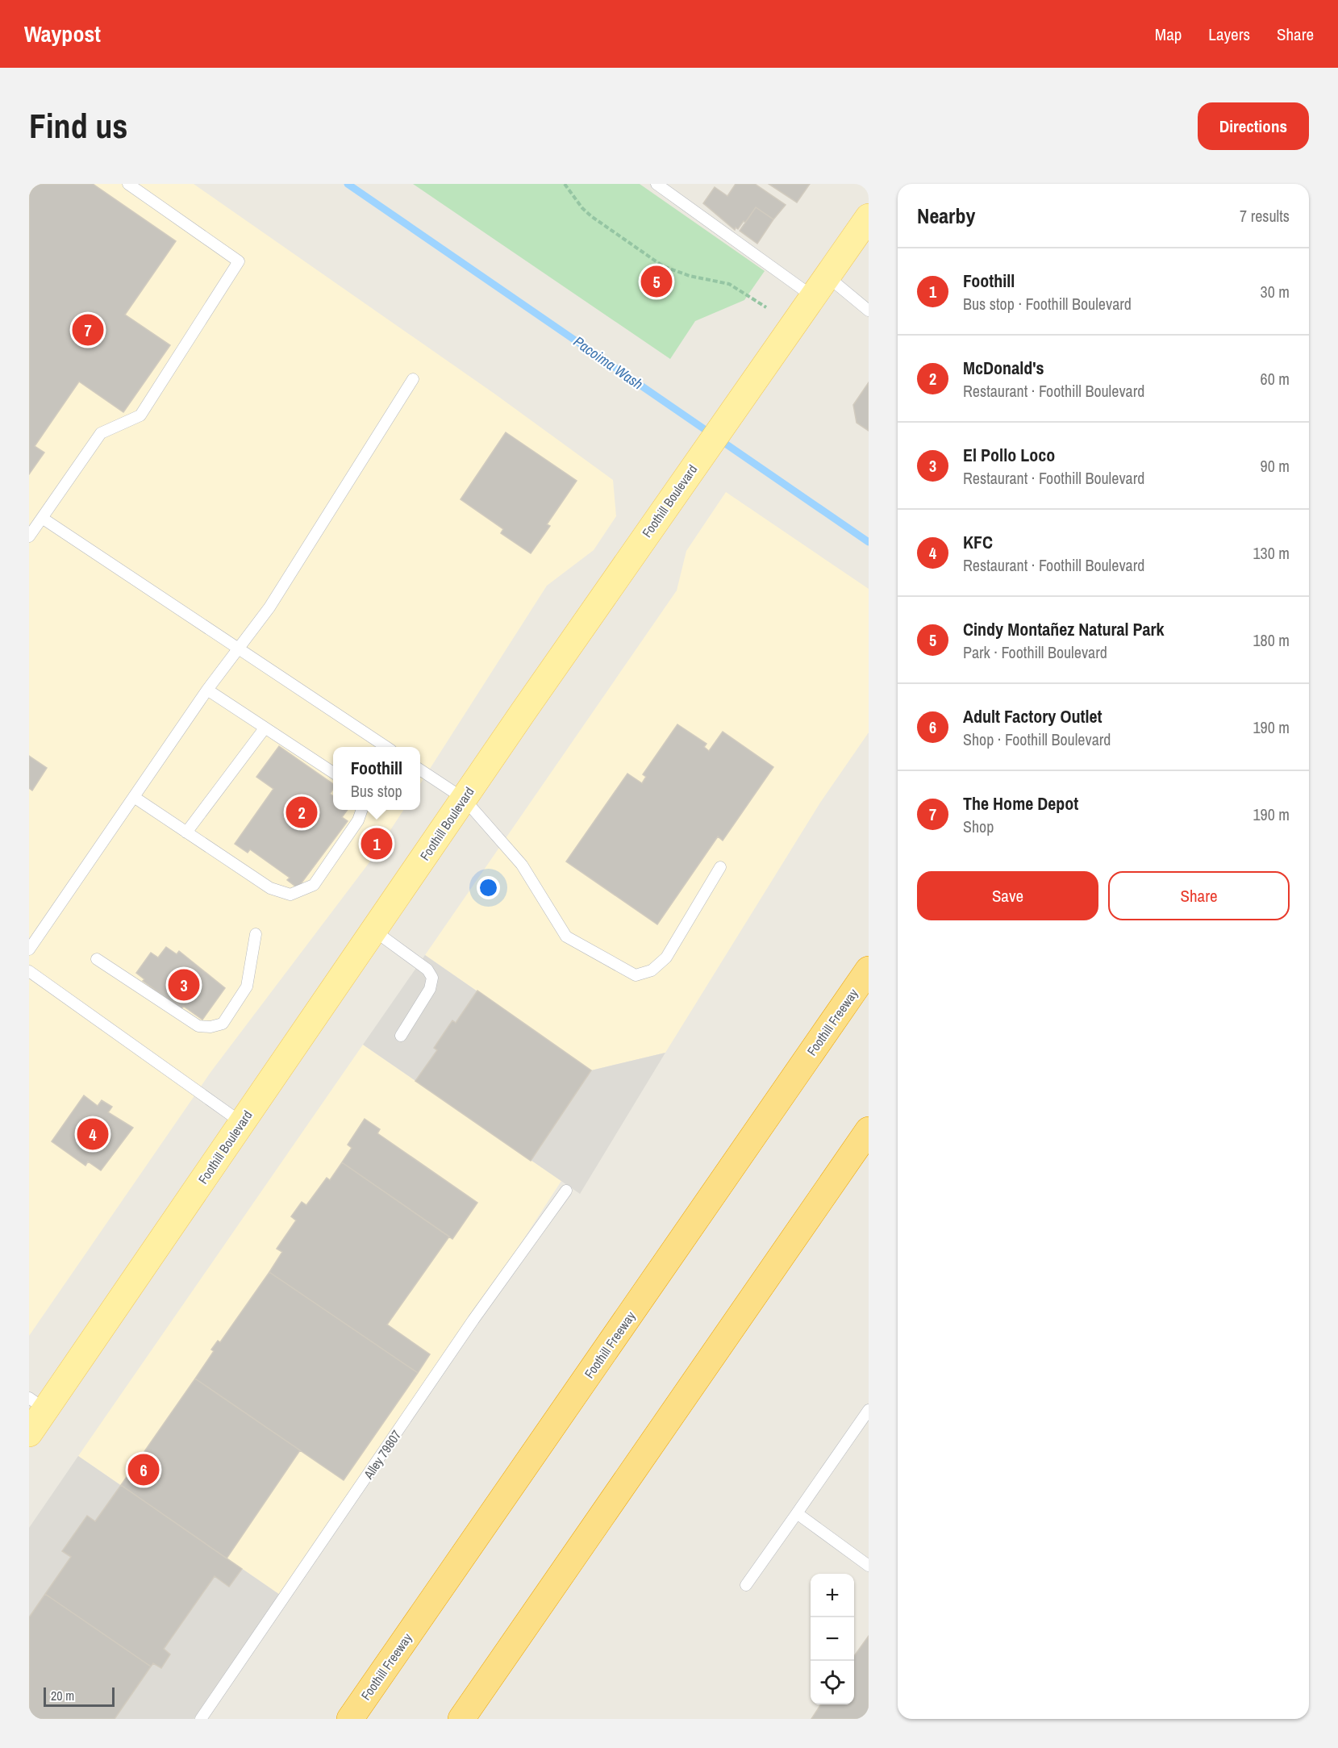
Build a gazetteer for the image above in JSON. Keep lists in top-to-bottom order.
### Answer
{
  "streets": {
    "highway": ["Foothill Freeway"],
    "main road": ["Foothill Boulevard"],
    "lane": ["Alley 79807"]
  },
  "water": ["Pacoima Wash"],
  "scale_bar": "20 m",
  "page": {
    "header": "Waypost",
    "nav": ["Map", "Layers", "Share"],
    "buttons": [
      "Directions",
      ["Save", "Share"]
    ],
    "title": "Find us",
    "heading": ["Nearby", "7 results"],
    "list": [
      {
        "mark": "1",
        "name": "Foothill",
        "note": "Bus stop · Foothill Boulevard",
        "value": "30 m"
      },
      {
        "mark": "2",
        "name": "McDonald's",
        "note": "Restaurant · Foothill Boulevard",
        "value": "60 m"
      },
      {
        "mark": "3",
        "name": "El Pollo Loco",
        "note": "Restaurant · Foothill Boulevard",
        "value": "90 m"
      },
      {
        "mark": "4",
        "name": "KFC",
        "note": "Restaurant · Foothill Boulevard",
        "value": "130 m"
      },
      {
        "mark": "5",
        "name": "Cindy Montañez Natural Park",
        "note": "Park · Foothill Boulevard",
        "value": "180 m"
      },
      {
        "mark": "6",
        "name": "Adult Factory Outlet",
        "note": "Shop · Foothill Boulevard",
        "value": "190 m"
      },
      {
        "mark": "7",
        "name": "The Home Depot",
        "note": "Shop",
        "value": "190 m"
      }
    ],
    "pins": [
      "5",
      "7",
      "2",
      "1",
      "3",
      "4",
      "6"
    ],
    "popup": ["Foothill", "Bus stop"],
    "map_buttons": ["+", "−"],
    "scale": "20 m"
  }
}
